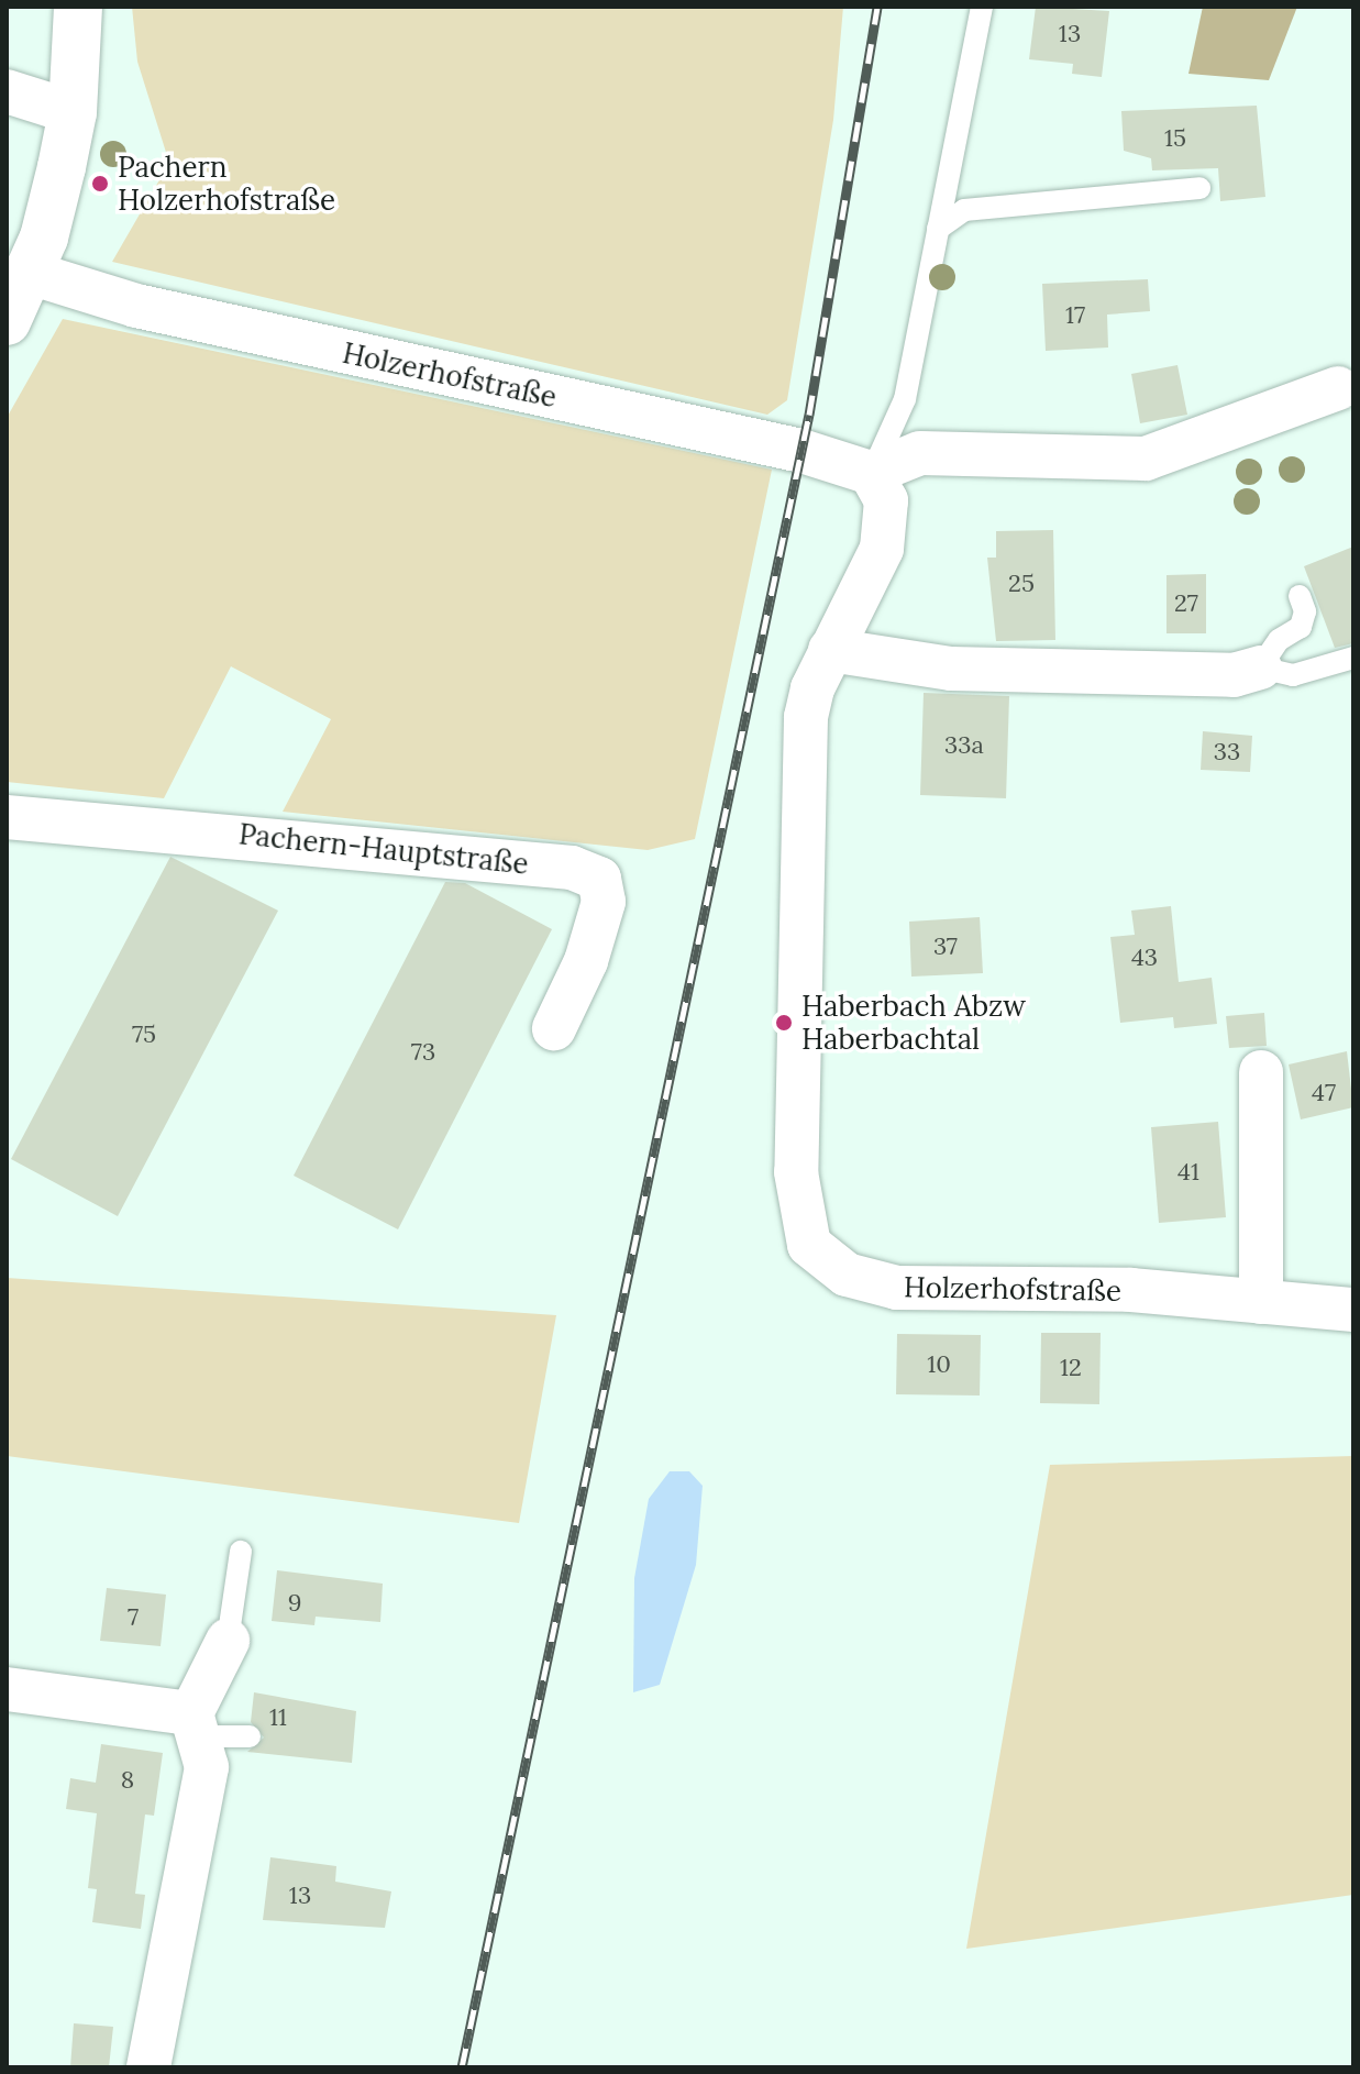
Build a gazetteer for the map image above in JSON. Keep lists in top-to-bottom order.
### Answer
{
  "streets": {
    "street": ["Holzerhofstraße", "Pachern-Hauptstraße"]
  },
  "places": ["Pachern Holzerhofstraße", "Haberbach Abzw Haberbachtal"],
  "house_numbers": [
    "13",
    "15",
    "17",
    "25",
    "27",
    "33a",
    "33",
    "37",
    "43",
    "75",
    "73",
    "47",
    "41",
    "10",
    "12",
    "9",
    "7",
    "11",
    "8",
    "13"
  ]
}
